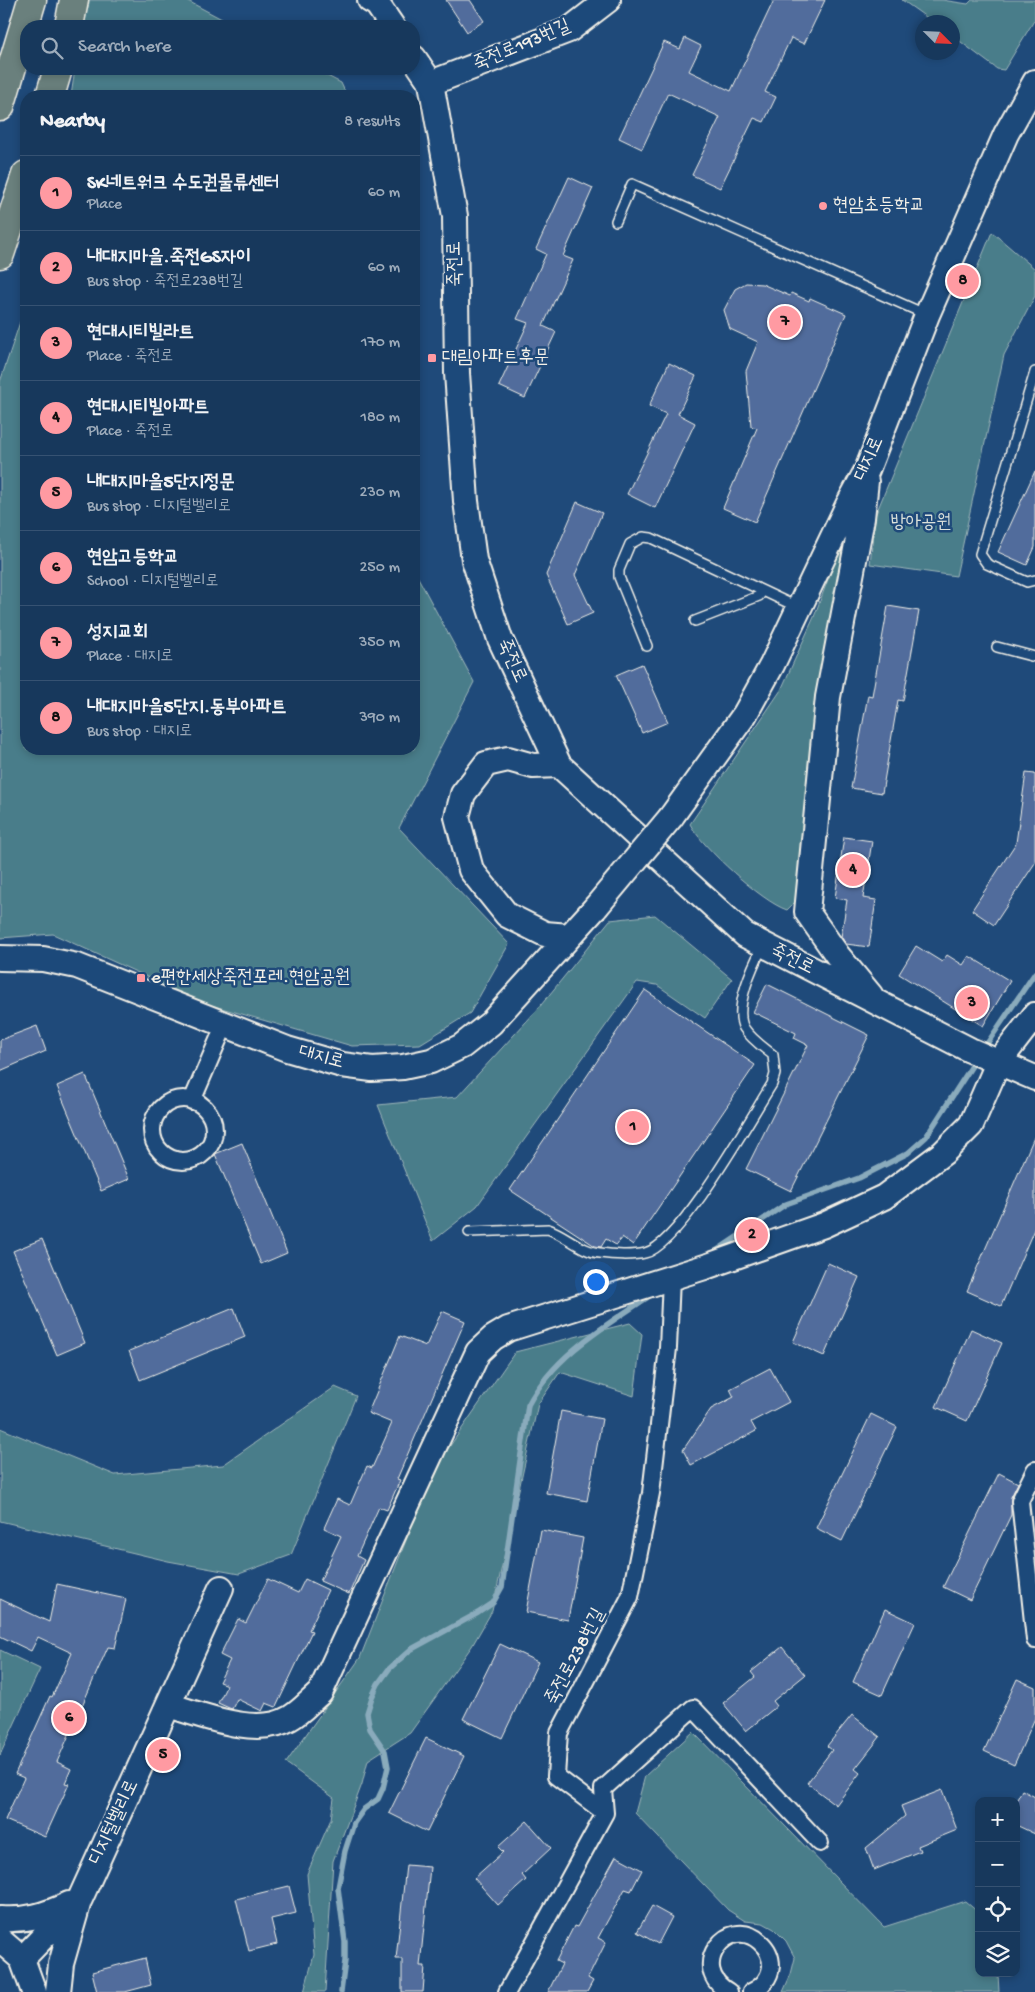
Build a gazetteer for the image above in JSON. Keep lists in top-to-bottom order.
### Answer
{
  "streets": {
    "street": [
      "죽전로193번길",
      "죽전로",
      "대지로",
      "죽전로238번길",
      "디지털벨리로"
    ]
  },
  "crossings": [
    ["죽전로193번길", "죽전로"]
  ],
  "parks": ["방아공원"],
  "places": {
    "other": ["현암초등학교"],
    "transit": ["대림아파트후문", "e편한세상죽전포레.현암공원"]
  },
  "north": "bottom right",
  "page": {
    "search": "Search here",
    "heading": ["Nearby", "8 results"],
    "list": [
      {
        "mark": "1",
        "name": "SK네트워크 수도권물류센터",
        "note": "Place",
        "value": "60 m"
      },
      {
        "mark": "2",
        "name": "내대지마을.죽전GS자이",
        "note": "Bus stop · 죽전로238번길",
        "value": "60 m"
      },
      {
        "mark": "3",
        "name": "현대시티빌라트",
        "note": "Place · 죽전로",
        "value": "170 m"
      },
      {
        "mark": "4",
        "name": "현대시티빌아파트",
        "note": "Place · 죽전로",
        "value": "180 m"
      },
      {
        "mark": "5",
        "name": "내대지마을5단지정문",
        "note": "Bus stop · 디지털벨리로",
        "value": "230 m"
      },
      {
        "mark": "6",
        "name": "현암고등학교",
        "note": "School · 디지털벨리로",
        "value": "250 m"
      },
      {
        "mark": "7",
        "name": "성지교회",
        "note": "Place · 대지로",
        "value": "350 m"
      },
      {
        "mark": "8",
        "name": "내대지마을5단지.동부아파트",
        "note": "Bus stop · 대지로",
        "value": "390 m"
      }
    ],
    "pins": [
      "8",
      "7",
      "4",
      "3",
      "1",
      "2",
      "6",
      "5"
    ],
    "map_buttons": ["+", "−"]
  }
}
